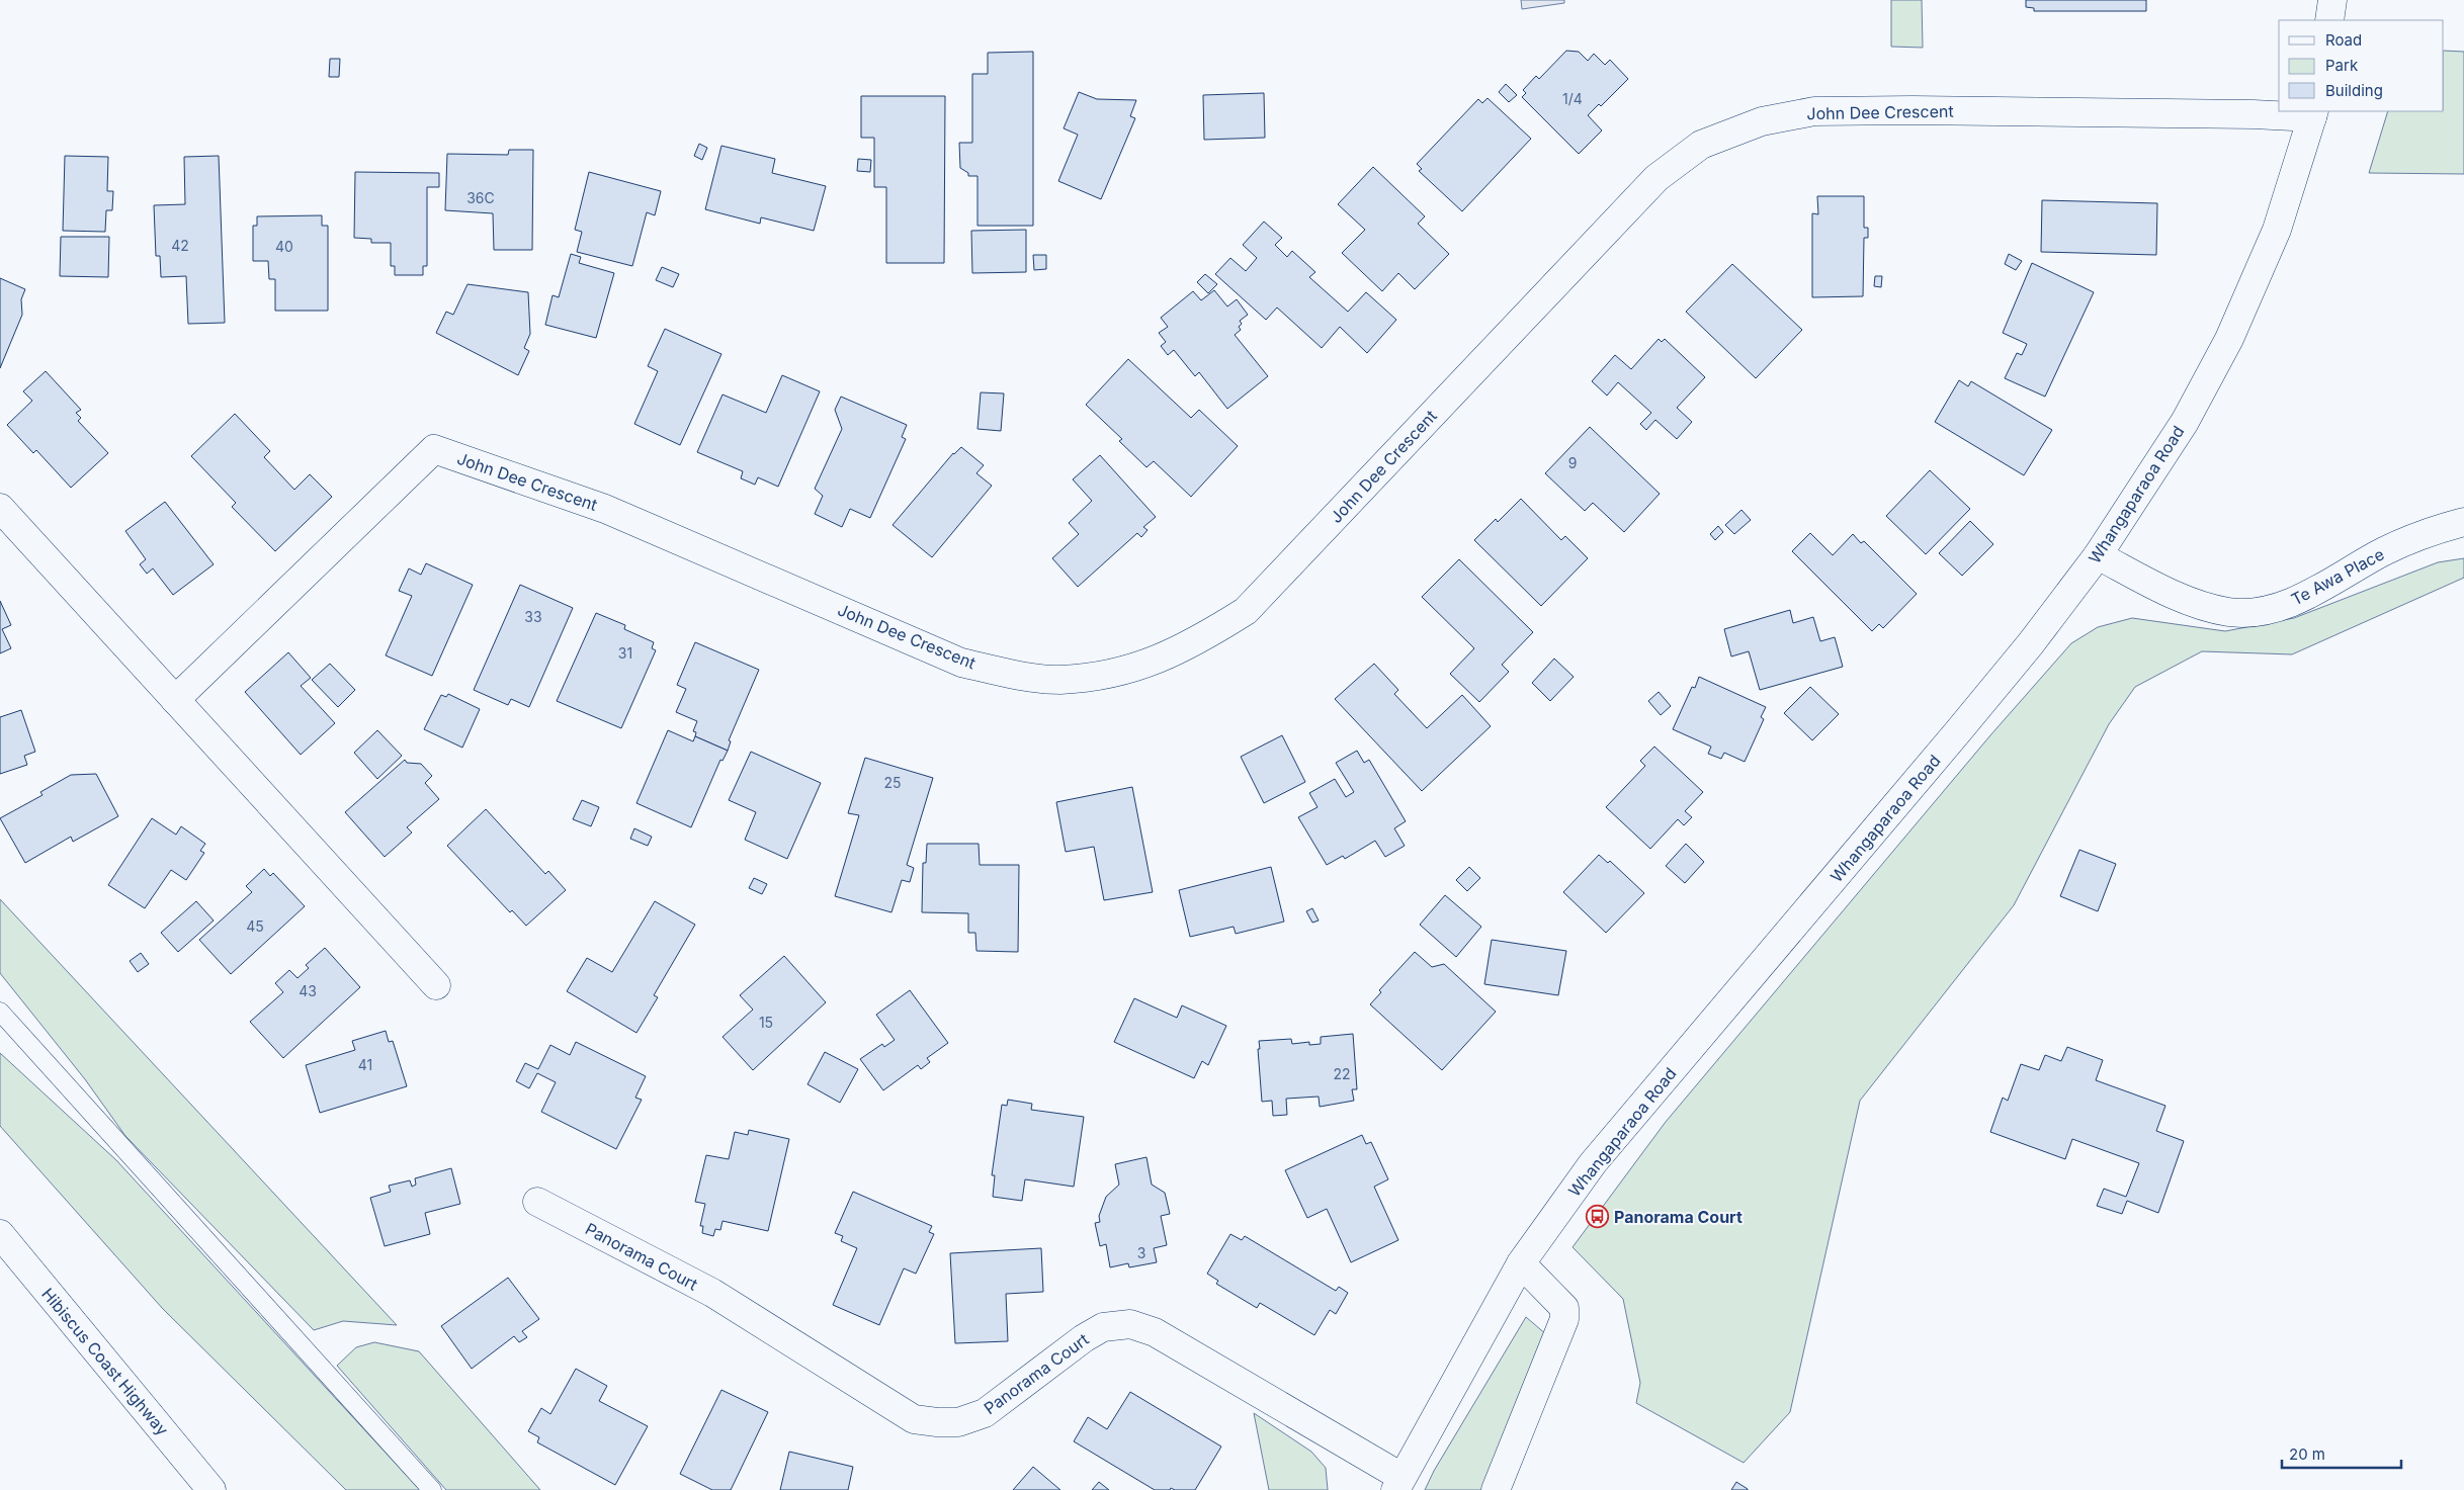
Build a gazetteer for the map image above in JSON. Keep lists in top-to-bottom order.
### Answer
{
  "streets": {
    "street": [
      "John Dee Crescent",
      "Whangaparaoa Road",
      "Te Awa Place",
      "Panorama Court",
      "Hibiscus Coast Highway"
    ]
  },
  "crossings": [
    ["John Dee Crescent", "Whangaparaoa Road"],
    ["Whangaparaoa Road", "Te Awa Place"],
    ["Whangaparaoa Road", "Panorama Court"]
  ],
  "places": {
    "bus stop": ["Panorama Court"]
  },
  "house_numbers": [
    "1/4",
    "36C",
    "42",
    "40",
    "9",
    "33",
    "31",
    "25",
    "45",
    "43",
    "15",
    "41",
    "22",
    "3"
  ],
  "legend": ["Road", "Park", "Building"],
  "scale_bar": "20 m"
}
